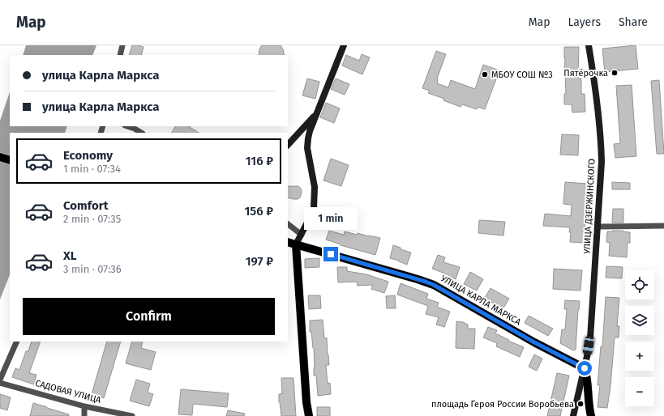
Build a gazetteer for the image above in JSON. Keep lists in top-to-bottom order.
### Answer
{
  "streets": {
    "main road": ["УЛИЦА ДЗЕРЖИНСКОГО", "УЛИЦА КАРЛА МАРКСА"],
    "street": ["САДОВАЯ УЛИЦА"]
  },
  "crossings": [
    ["УЛИЦА ДЗЕРЖИНСКОГО", "УЛИЦА КАРЛА МАРКСА"]
  ],
  "places": ["Пятёрочка", "МБОУ СОШ №3", "площадь Героя России Воробьева"],
  "page": {
    "header": "Map",
    "nav": ["Map", "Layers", "Share"],
    "banner": ["улица Карла Маркса", "улица Карла Маркса"],
    "list": [
      {
        "name": "Economy",
        "note": "1 min · 07:34",
        "value": "116 ₽"
      },
      {
        "name": "Comfort",
        "note": "2 min · 07:35",
        "value": "156 ₽"
      },
      {
        "name": "XL",
        "note": "3 min · 07:36",
        "value": "197 ₽"
      }
    ],
    "bubble": "1 min",
    "map_buttons": ["+", "−"],
    "buttons": "Confirm"
  }
}
